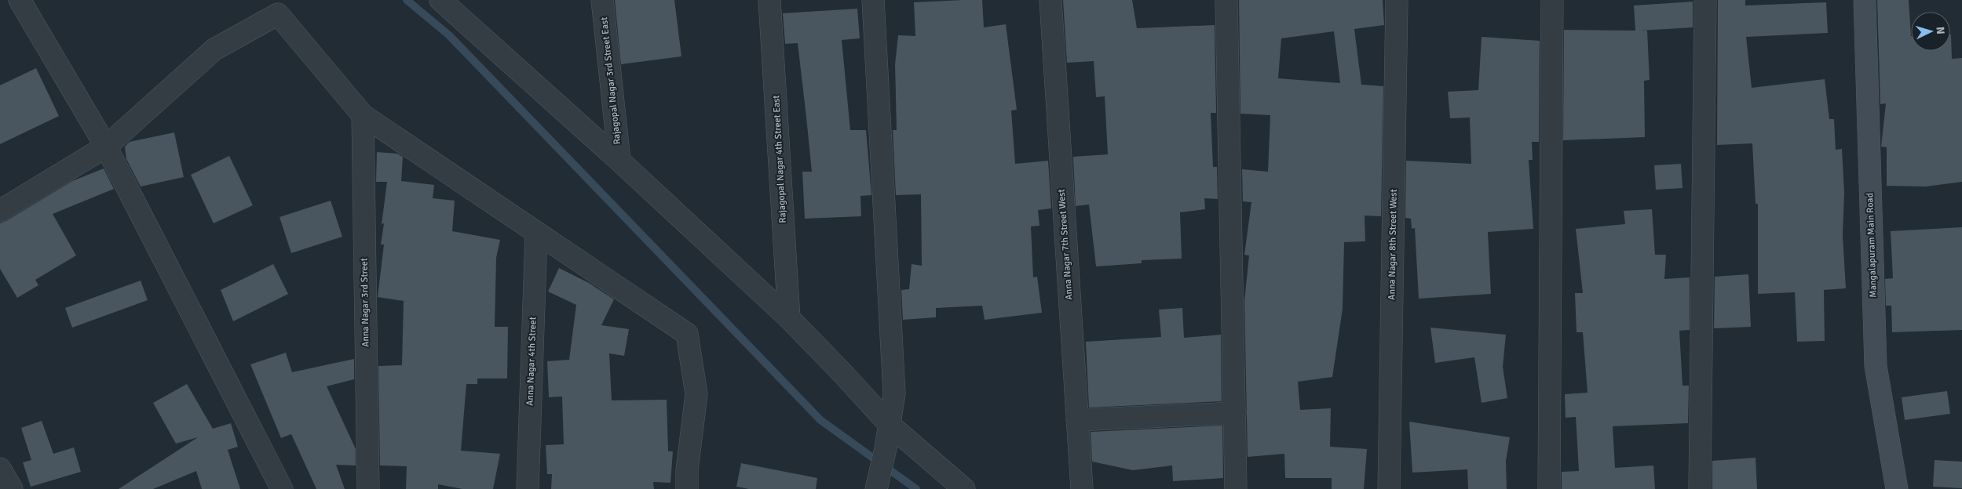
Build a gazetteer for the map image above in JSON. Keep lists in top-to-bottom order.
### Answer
{
  "streets": {
    "street": [
      "Rajagopal Nagar 3rd Street East",
      "Rajagopal Nagar 4th Street East",
      "Anna Nagar 7th Street West",
      "Anna Nagar 8th Street West",
      "Mangalapuram Main Road",
      "Anna Nagar 3rd Street",
      "Anna Nagar 4th Street"
    ]
  },
  "north": "right"
}
